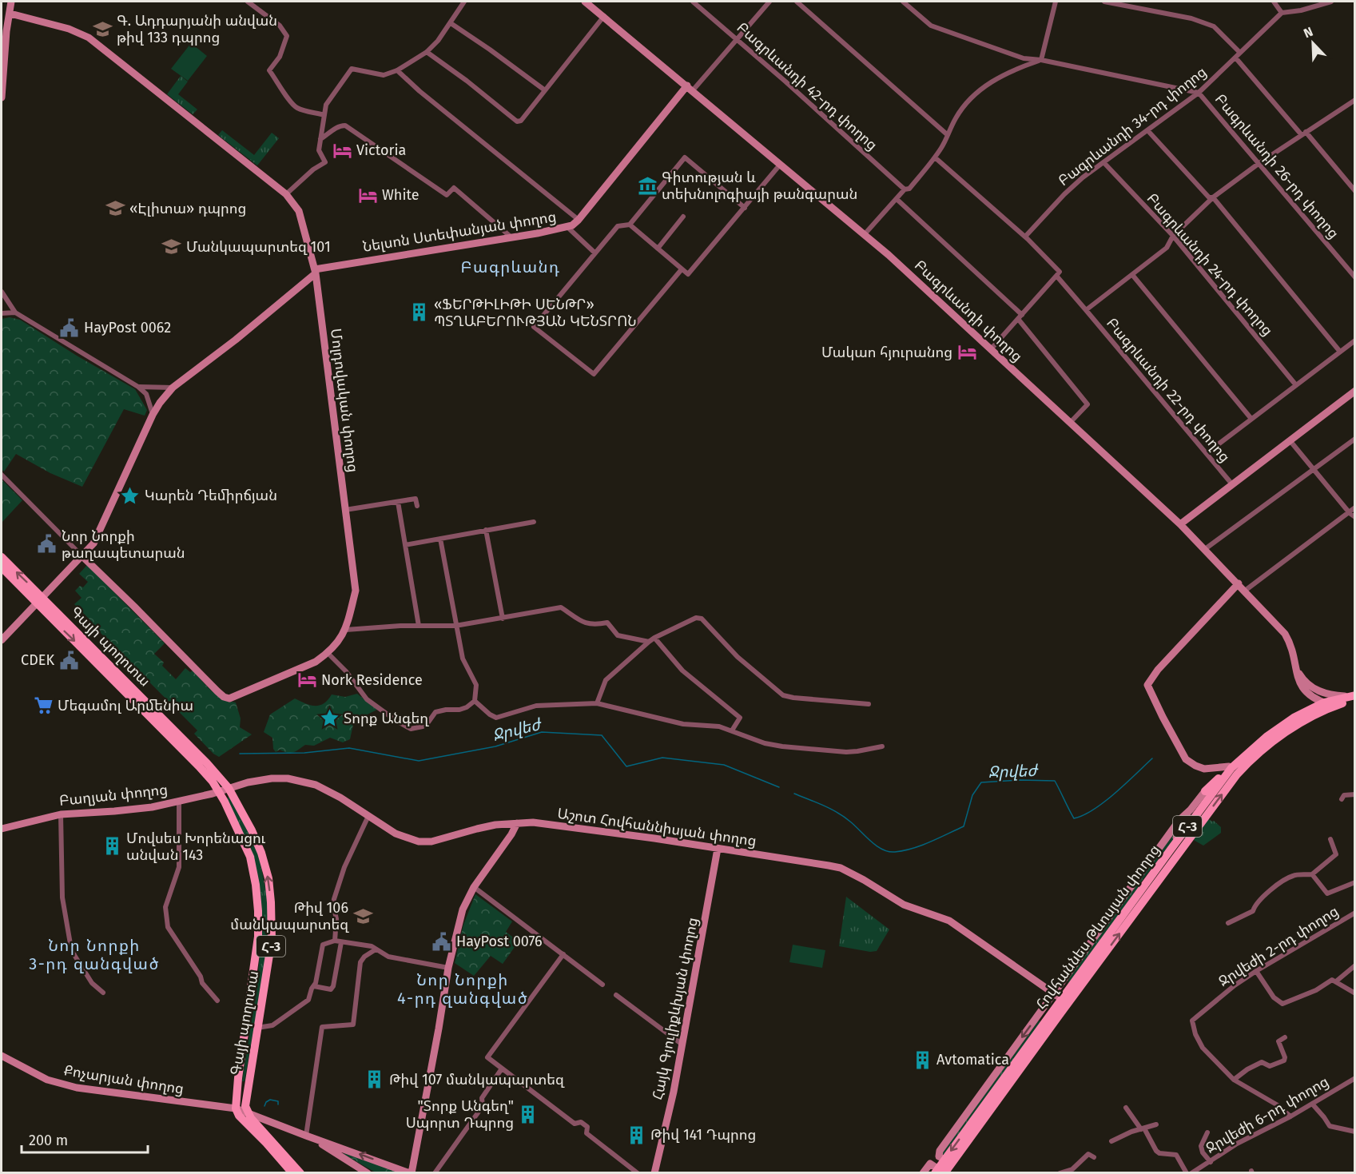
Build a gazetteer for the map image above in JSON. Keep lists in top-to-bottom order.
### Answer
{
  "streets": {
    "main road": ["Գայի պողոտա", "Հ-3", "Հովհաննես Թևոսյան փողոց"],
    "street": [
      "Բագրևանդի 42-րդ փողոց",
      "Բագրևանդի 34-րդ փողոց",
      "Բագրևանդի 26-րդ փողոց",
      "Նելսոն Ստեփանյան փողոց",
      "Բագրևանդի 24-րդ փողոց",
      "Բագրևանդի փողոց",
      "Բագրևանդի 22-րդ փողոց",
      "Մոլդովական փողոց",
      "Բաղյան փողոց",
      "Աշոտ Հովհաննիսյան փողոց",
      "Ջրվեժի 2-րդ փողոց",
      "Հայկ Գյուլիքևխյան փողոց",
      "Քոչարյան փողոց",
      "Ջրվեժի 6-րդ փողոց"
    ]
  },
  "crossings": [
    ["Բագրևանդի 34-րդ փողոց", "Բագրևանդի 26-րդ փողոց"],
    ["Բագրևանդի 34-րդ փողոց", "Բագրևանդի 24-րդ փողոց"],
    ["Բագրևանդի 34-րդ փողոց", "Բագրևանդի 22-րդ փողոց"],
    ["Նելսոն Ստեփանյան փողոց", "Բագրևանդի փողոց"],
    ["Նելսոն Ստեփանյան փողոց", "Մոլդովական փողոց"],
    ["Բագրևանդի փողոց", "Հովհաննես Թևոսյան փողոց"],
    ["Գայի պողոտա", "Բաղյան փողոց"],
    ["Գայի պողոտա", "Աշոտ Հովհաննիսյան փողոց"],
    ["Գայի պողոտա", "Քոչարյան փողոց"],
    ["Բաղյան փողոց", "Աշոտ Հովհաննիսյան փողոց"],
    ["Աշոտ Հովհաննիսյան փողոց", "Հովհաննես Թևոսյան փողոց"],
    ["Աշոտ Հովհաննիսյան փողոց", "Հայկ Գյուլիքևխյան փողոց"],
    ["Ջրվեժի 2-րդ փողոց", "Ջրվեժի 6-րդ փողոց"]
  ],
  "districts": ["Բագրևանդ", "Նոր Նորքի 3-րդ զանգված", "Նոր Նորքի 4-րդ զանգված"],
  "water": ["Ջրվեժ"],
  "places": {
    "school or university": [
      "Գ. Ադդարյանի անվան թիվ 133 դպրոց",
      "«Էլիտա» դպրոց",
      "Մանկապարտեզ 101",
      "Թիվ 106 մանկապարտեզ"
    ],
    "hotel": [
      "Victoria",
      "White",
      "Մակաո հյուրանոց",
      "Nork Residence"
    ],
    "museum": ["Գիտության և տեխնոլոգիայի թանգարան"],
    "building": [
      "«ՖԵՐԹԻԼԻԹԻ ՍԵՆԹՐ» ՊՏՂԱԲԵՐՈՒԹՅԱՆ ԿԵՆՏՐՈՆ",
      "Մովսես Խորենացու անվան 143",
      "Avtomatica",
      "Թիվ 107 մանկապարտեզ",
      "\"Տորք Անգեղ\" Սպորտ Դպրոց",
      "Թիվ 141 Դպրոց"
    ],
    "public building": [
      "HayPost 0062",
      "Նոր Նորքի թաղապետարան",
      "CDEK",
      "HayPost 0076"
    ],
    "place": ["Կարեն Դեմիրճյան", "Տորք Անգեղ"],
    "supermarket": ["Մեգամոլ Արմենիա"]
  },
  "scale_bar": "200 m",
  "north": "top left"
}
